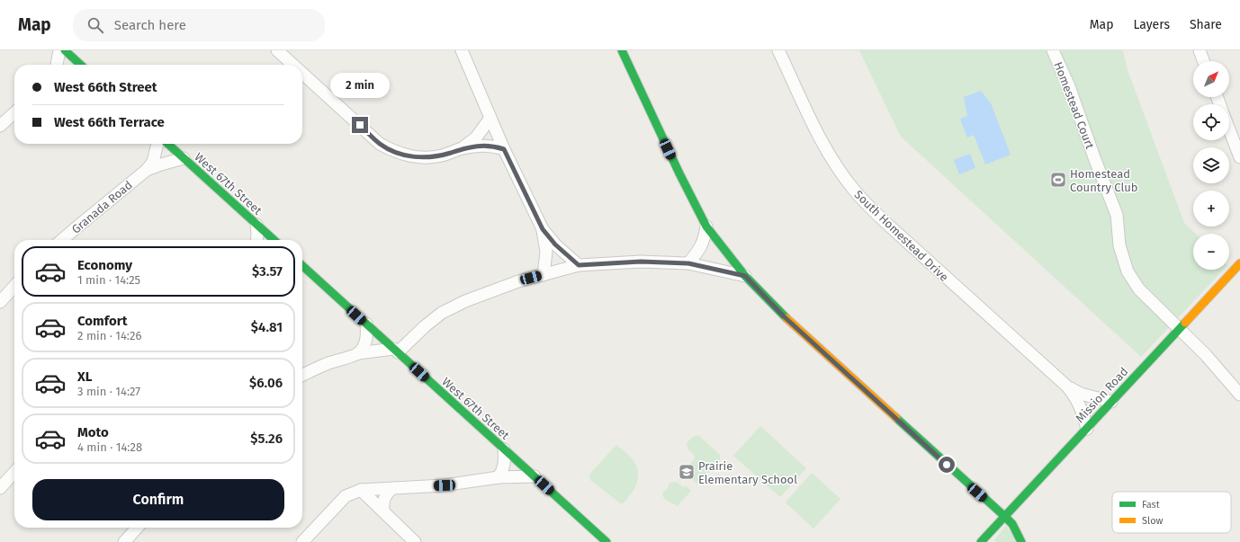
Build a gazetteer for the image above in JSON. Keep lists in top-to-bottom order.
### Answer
{
  "streets": {
    "street": [
      "Homestead Court",
      "West 67th Street",
      "Granada Road",
      "South Homestead Drive",
      "Mission Road"
    ]
  },
  "crossings": [
    ["Homestead Court", "Mission Road"],
    ["West 67th Street", "Granada Road"],
    ["South Homestead Drive", "Mission Road"]
  ],
  "places": {
    "sports": ["Homestead Country Club"],
    "school or university": ["Prairie Elementary School"]
  },
  "legend": ["Fast", "Slow"],
  "north": "top right",
  "page": {
    "header": "Map",
    "search": "Search here",
    "nav": ["Map", "Layers", "Share"],
    "map_buttons": ["+", "−"],
    "banner": ["West 66th Street", "West 66th Terrace"],
    "bubble": "2 min",
    "list": [
      {
        "name": "Economy",
        "note": "1 min · 14:25",
        "value": "$3.57"
      },
      {
        "name": "Comfort",
        "note": "2 min · 14:26",
        "value": "$4.81"
      },
      {
        "name": "XL",
        "note": "3 min · 14:27",
        "value": "$6.06"
      },
      {
        "name": "Moto",
        "note": "4 min · 14:28",
        "value": "$5.26"
      }
    ],
    "buttons": "Confirm"
  }
}
